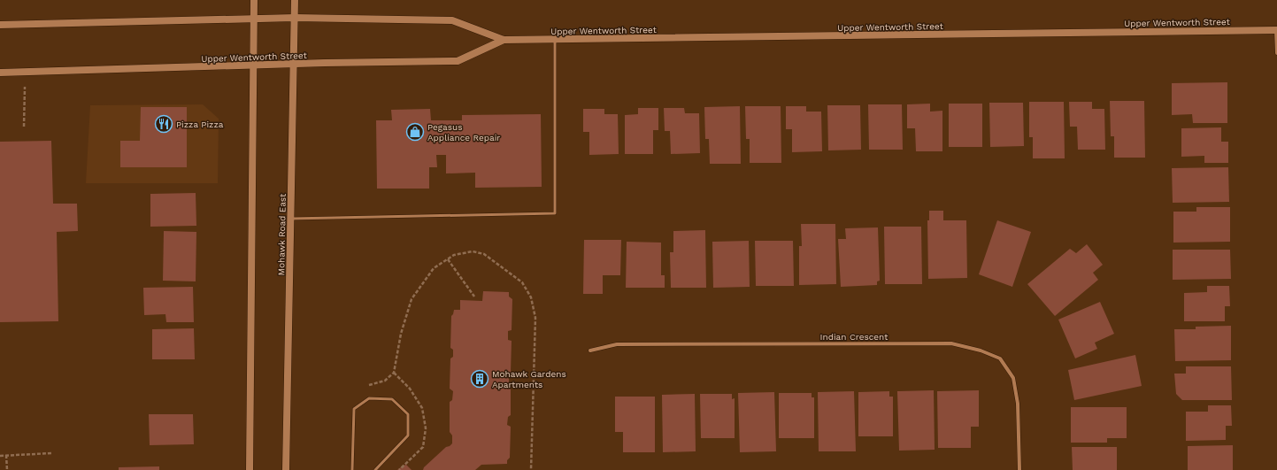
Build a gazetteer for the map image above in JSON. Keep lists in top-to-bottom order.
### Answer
{
  "streets": {
    "main road": ["Upper Wentworth Street", "Mohawk Road East"],
    "street": ["Indian Crescent"]
  },
  "crossings": [
    ["Upper Wentworth Street", "Mohawk Road East"]
  ],
  "places": {
    "restaurant": ["Pizza Pizza"],
    "shop": ["Pegasus Appliance Repair"],
    "building": ["Mohawk Gardens Apartments"]
  }
}
